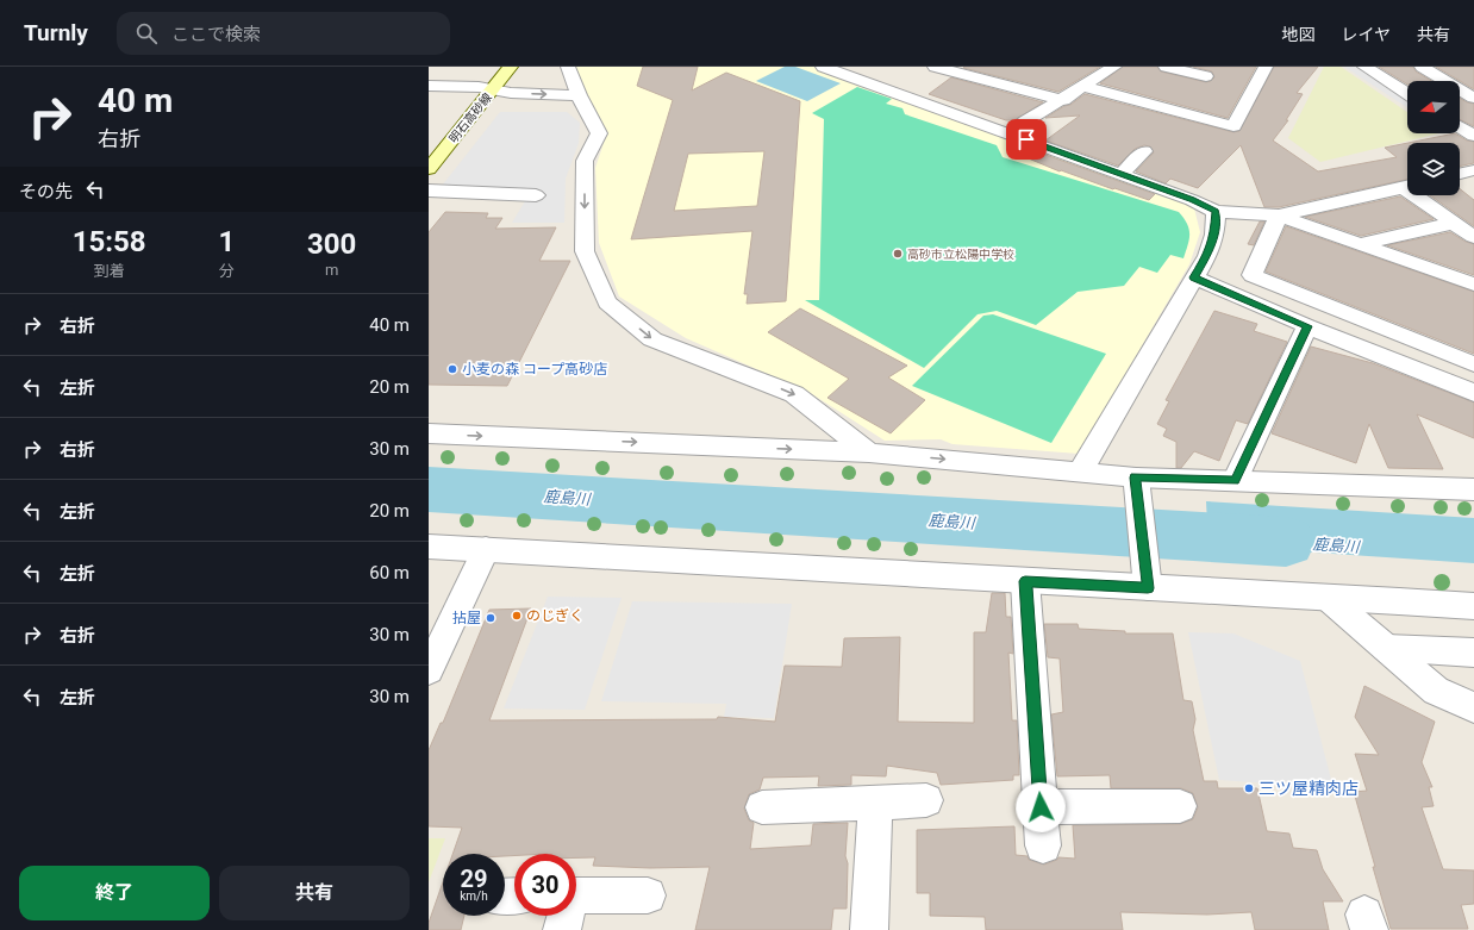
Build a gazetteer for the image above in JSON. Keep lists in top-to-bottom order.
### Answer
{
  "streets": {
    "main road": ["明石高砂線"]
  },
  "water": ["鹿島川"],
  "places": [
    "高砂市立松陽中学校",
    "小麦の森 コープ高砂店",
    "のじぎく",
    "拈屋",
    "三ツ屋精肉店"
  ],
  "north": "left",
  "page": {
    "header": "Turnly",
    "search": "ここで検索",
    "nav": ["地図", "レイヤ", "共有"],
    "turn": ["40 m", "右折"],
    "then": "その先",
    "eta": [
      "15:58",
      "到着",
      "1",
      "分",
      "300",
      "m"
    ],
    "list": [
      {
        "name": "右折",
        "value": "40 m"
      },
      {
        "name": "左折",
        "value": "20 m"
      },
      {
        "name": "右折",
        "value": "30 m"
      },
      {
        "name": "左折",
        "value": "20 m"
      },
      {
        "name": "左折",
        "value": "60 m"
      },
      {
        "name": "右折",
        "value": "30 m"
      },
      {
        "name": "左折",
        "value": "30 m"
      }
    ],
    "speed": "29 km/h",
    "limit": "30",
    "buttons": ["終了", "共有"]
  }
}
